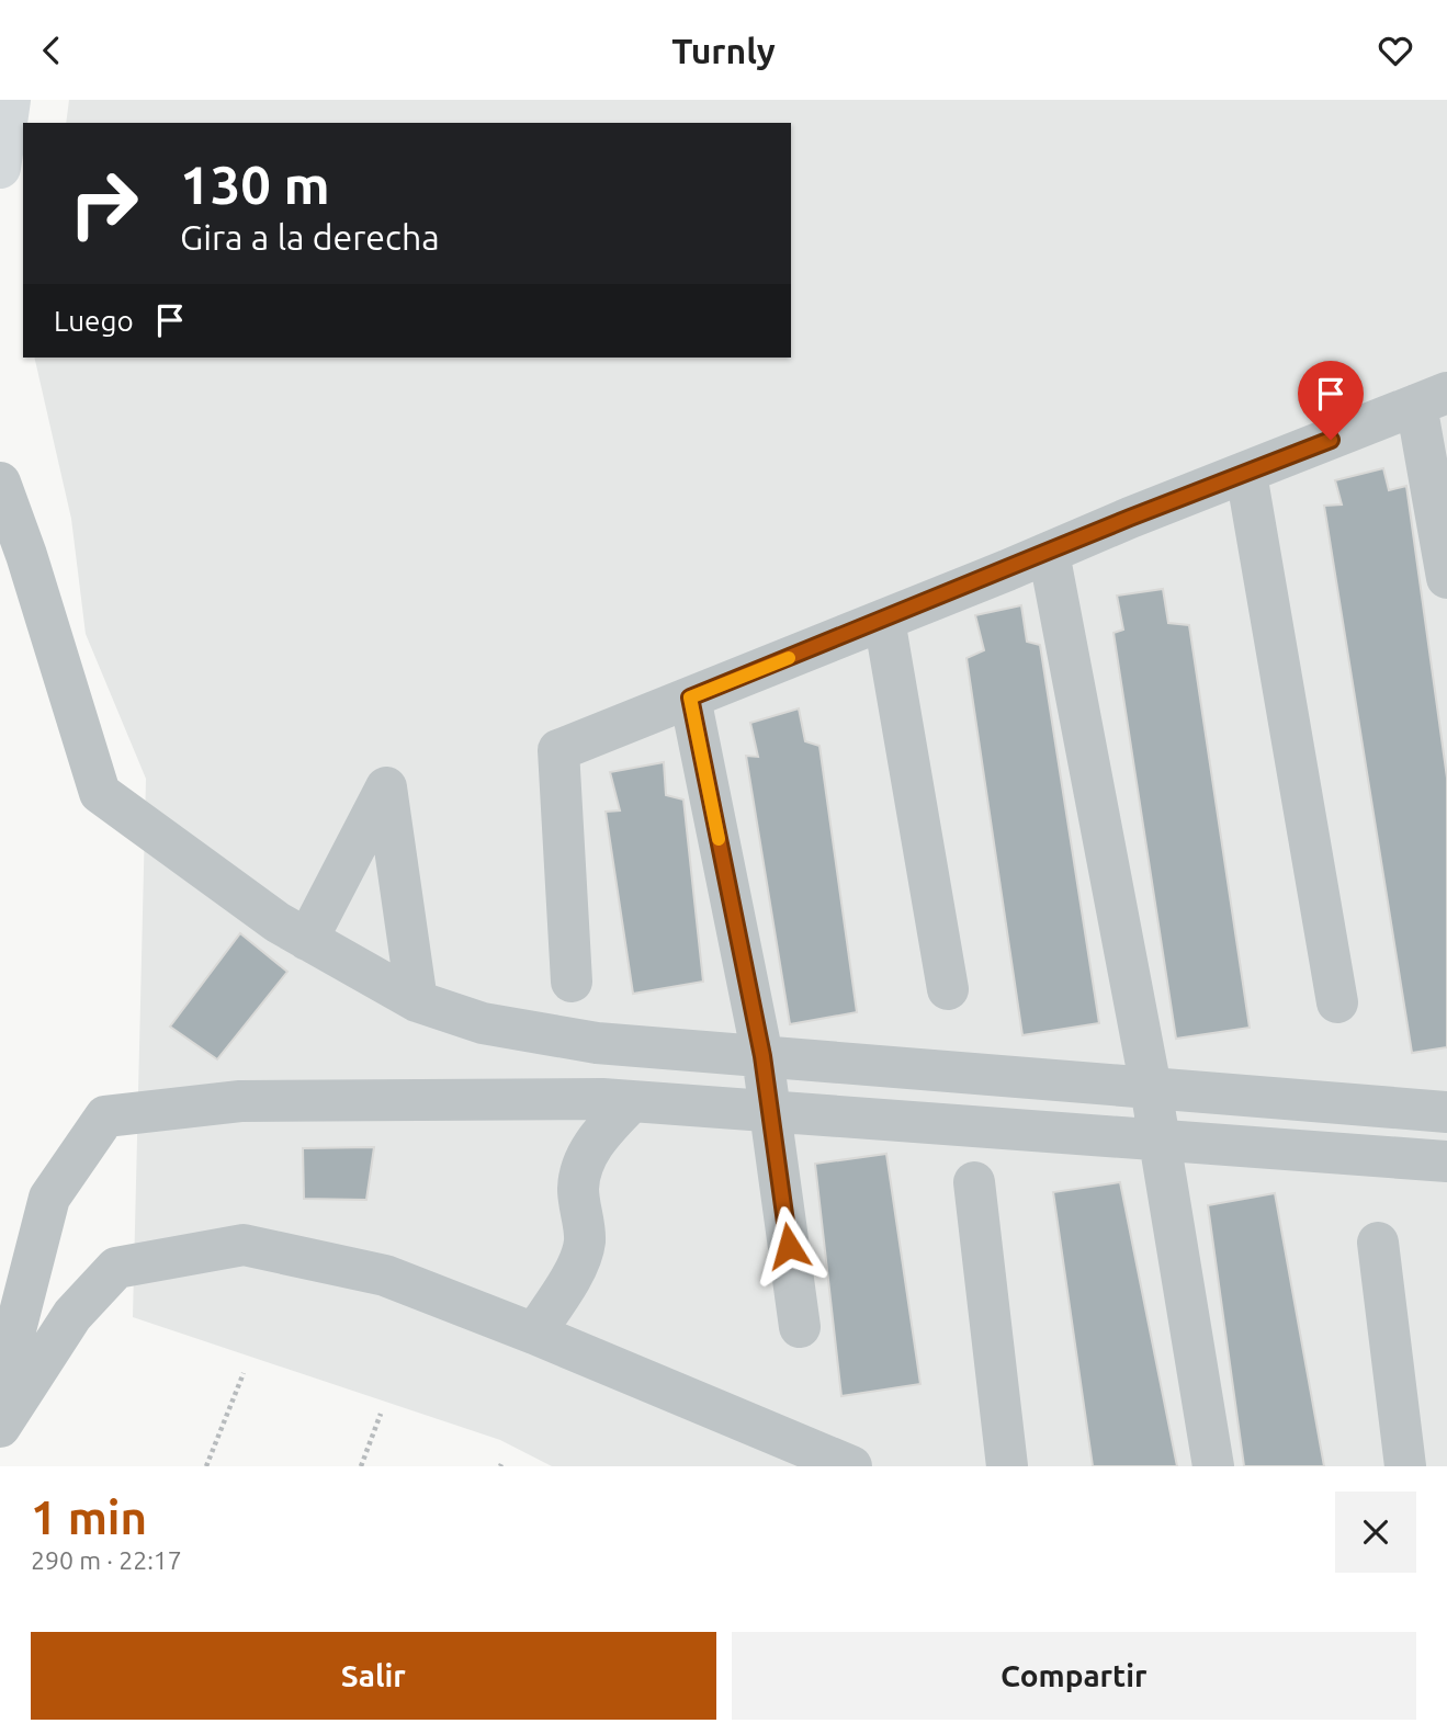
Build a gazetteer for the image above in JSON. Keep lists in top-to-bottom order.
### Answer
{
  "page": {
    "header": "Turnly",
    "turn": ["130 m", "Gira a la derecha"],
    "then": "Luego",
    "heading": ["1 min", "290 m · 22:17"],
    "buttons": ["Salir", "Compartir"]
  }
}
